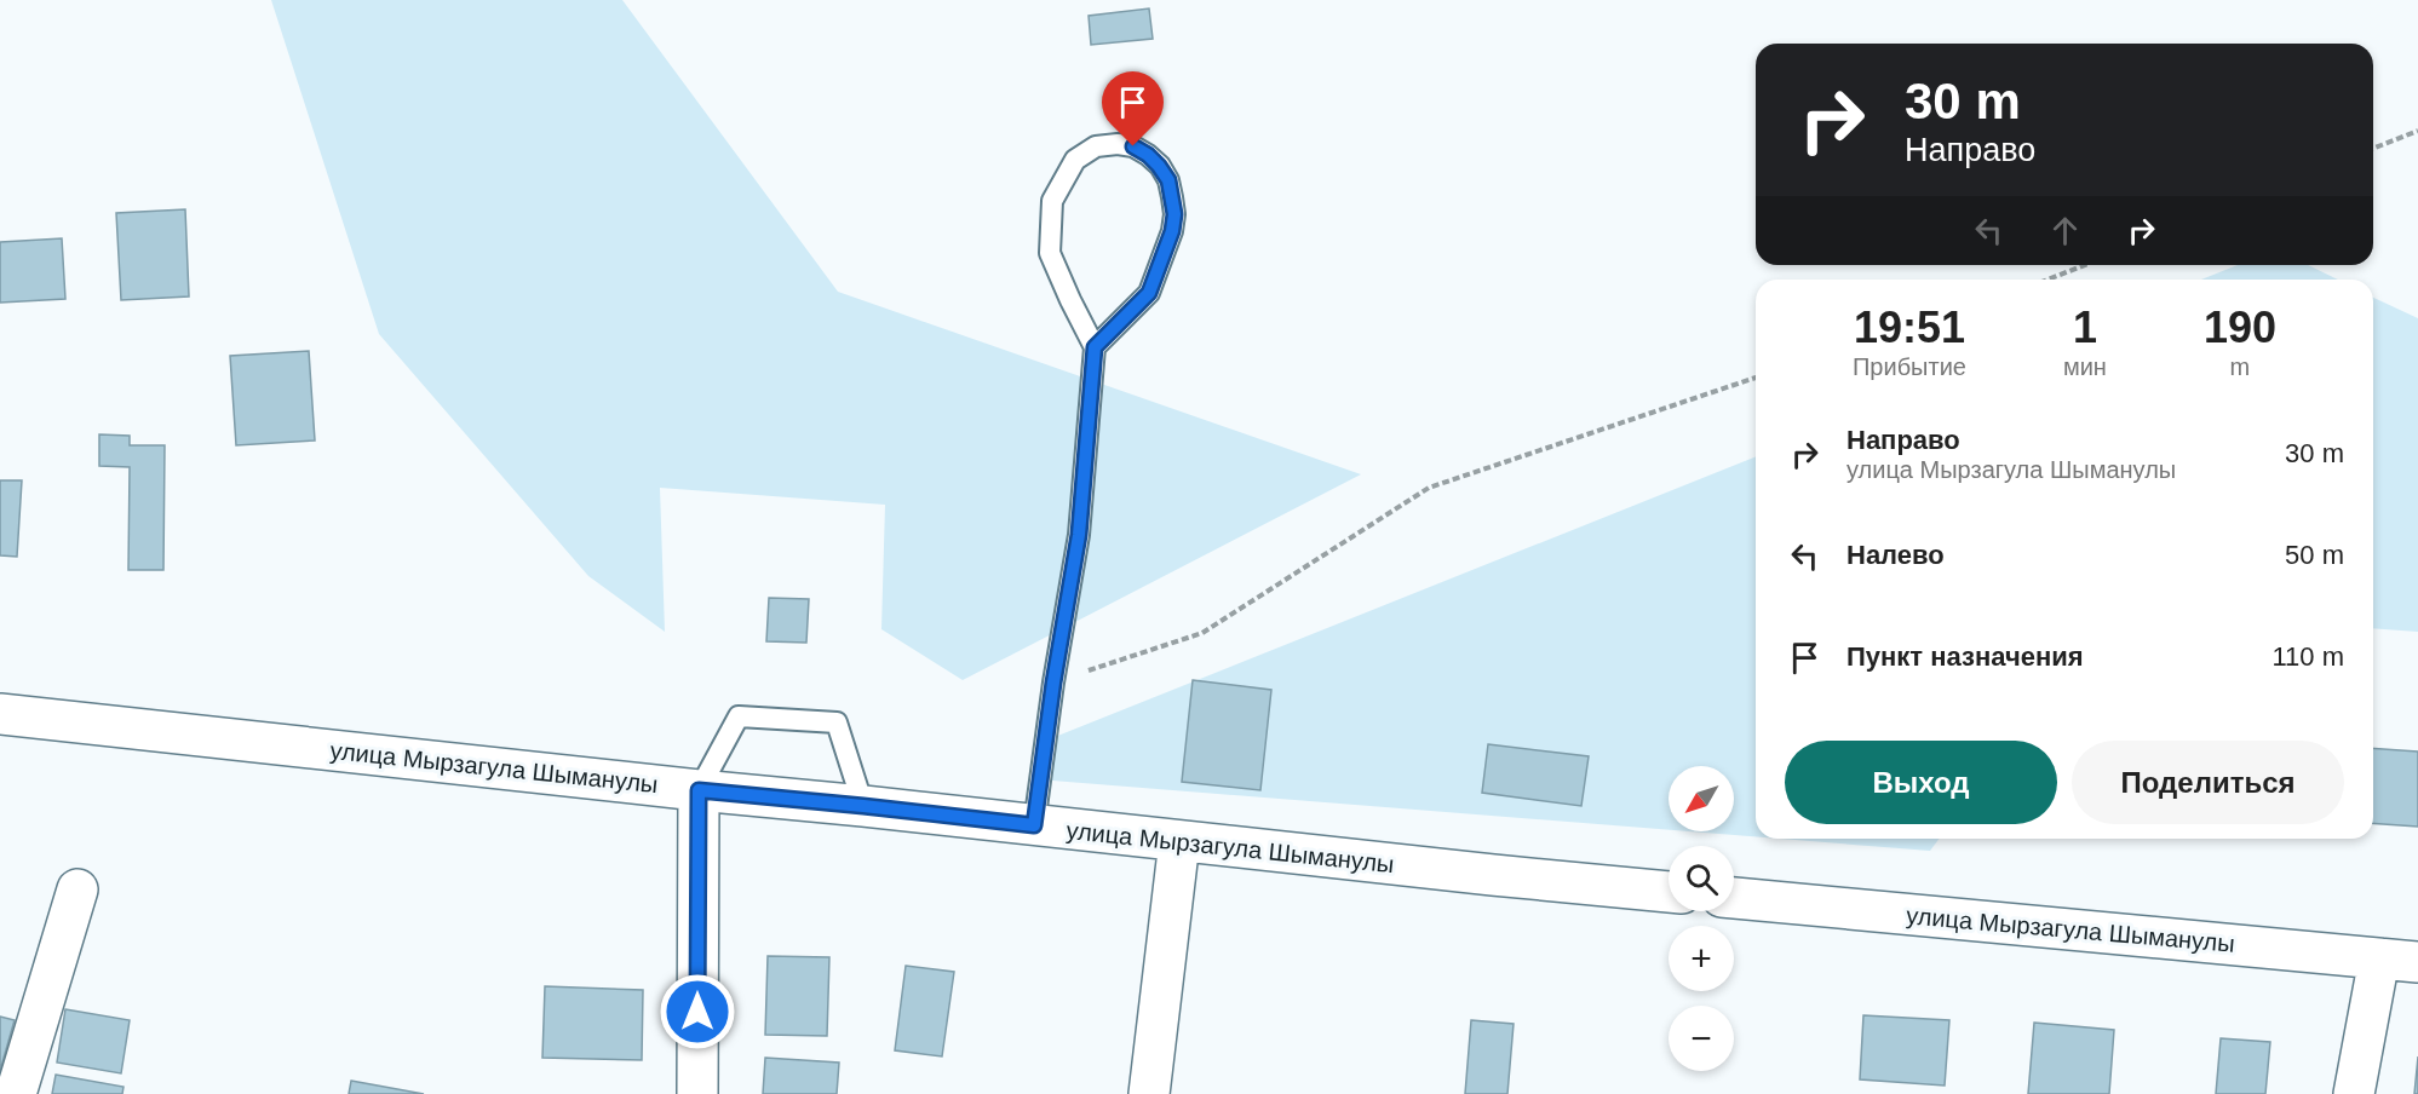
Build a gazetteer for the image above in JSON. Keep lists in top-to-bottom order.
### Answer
{
  "streets": {
    "street": ["улица Мырзагула Шыманулы"]
  },
  "north": "bottom left",
  "page": {
    "turn": ["30 m", "Направо"],
    "eta": [
      "19:51",
      "Прибытие",
      "1",
      "мин",
      "190",
      "m"
    ],
    "list": [
      {
        "name": "Направо",
        "note": "улица Мырзагула Шыманулы",
        "value": "30 m"
      },
      {
        "name": "Налево",
        "value": "50 m"
      },
      {
        "name": "Пункт назначения",
        "value": "110 m"
      }
    ],
    "buttons": ["Выход", "Поделиться"],
    "map_buttons": ["+", "−"]
  }
}
